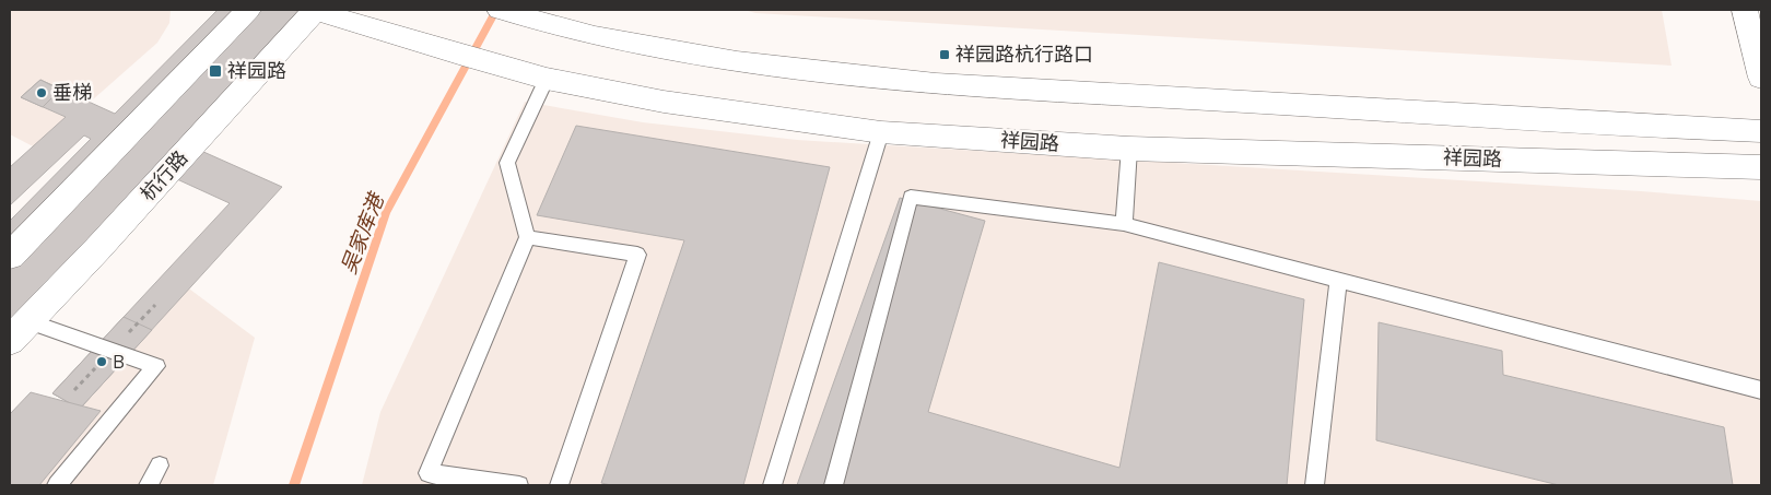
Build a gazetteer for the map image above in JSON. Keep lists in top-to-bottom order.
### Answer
{
  "streets": {
    "main road": ["祥园路", "杭行路"]
  },
  "crossings": [
    ["祥园路", "杭行路"]
  ],
  "water": ["吴家库港"],
  "places": {
    "transit": ["祥园路杭行路口", "祥园路"],
    "other": ["垂梯", "B"]
  }
}
